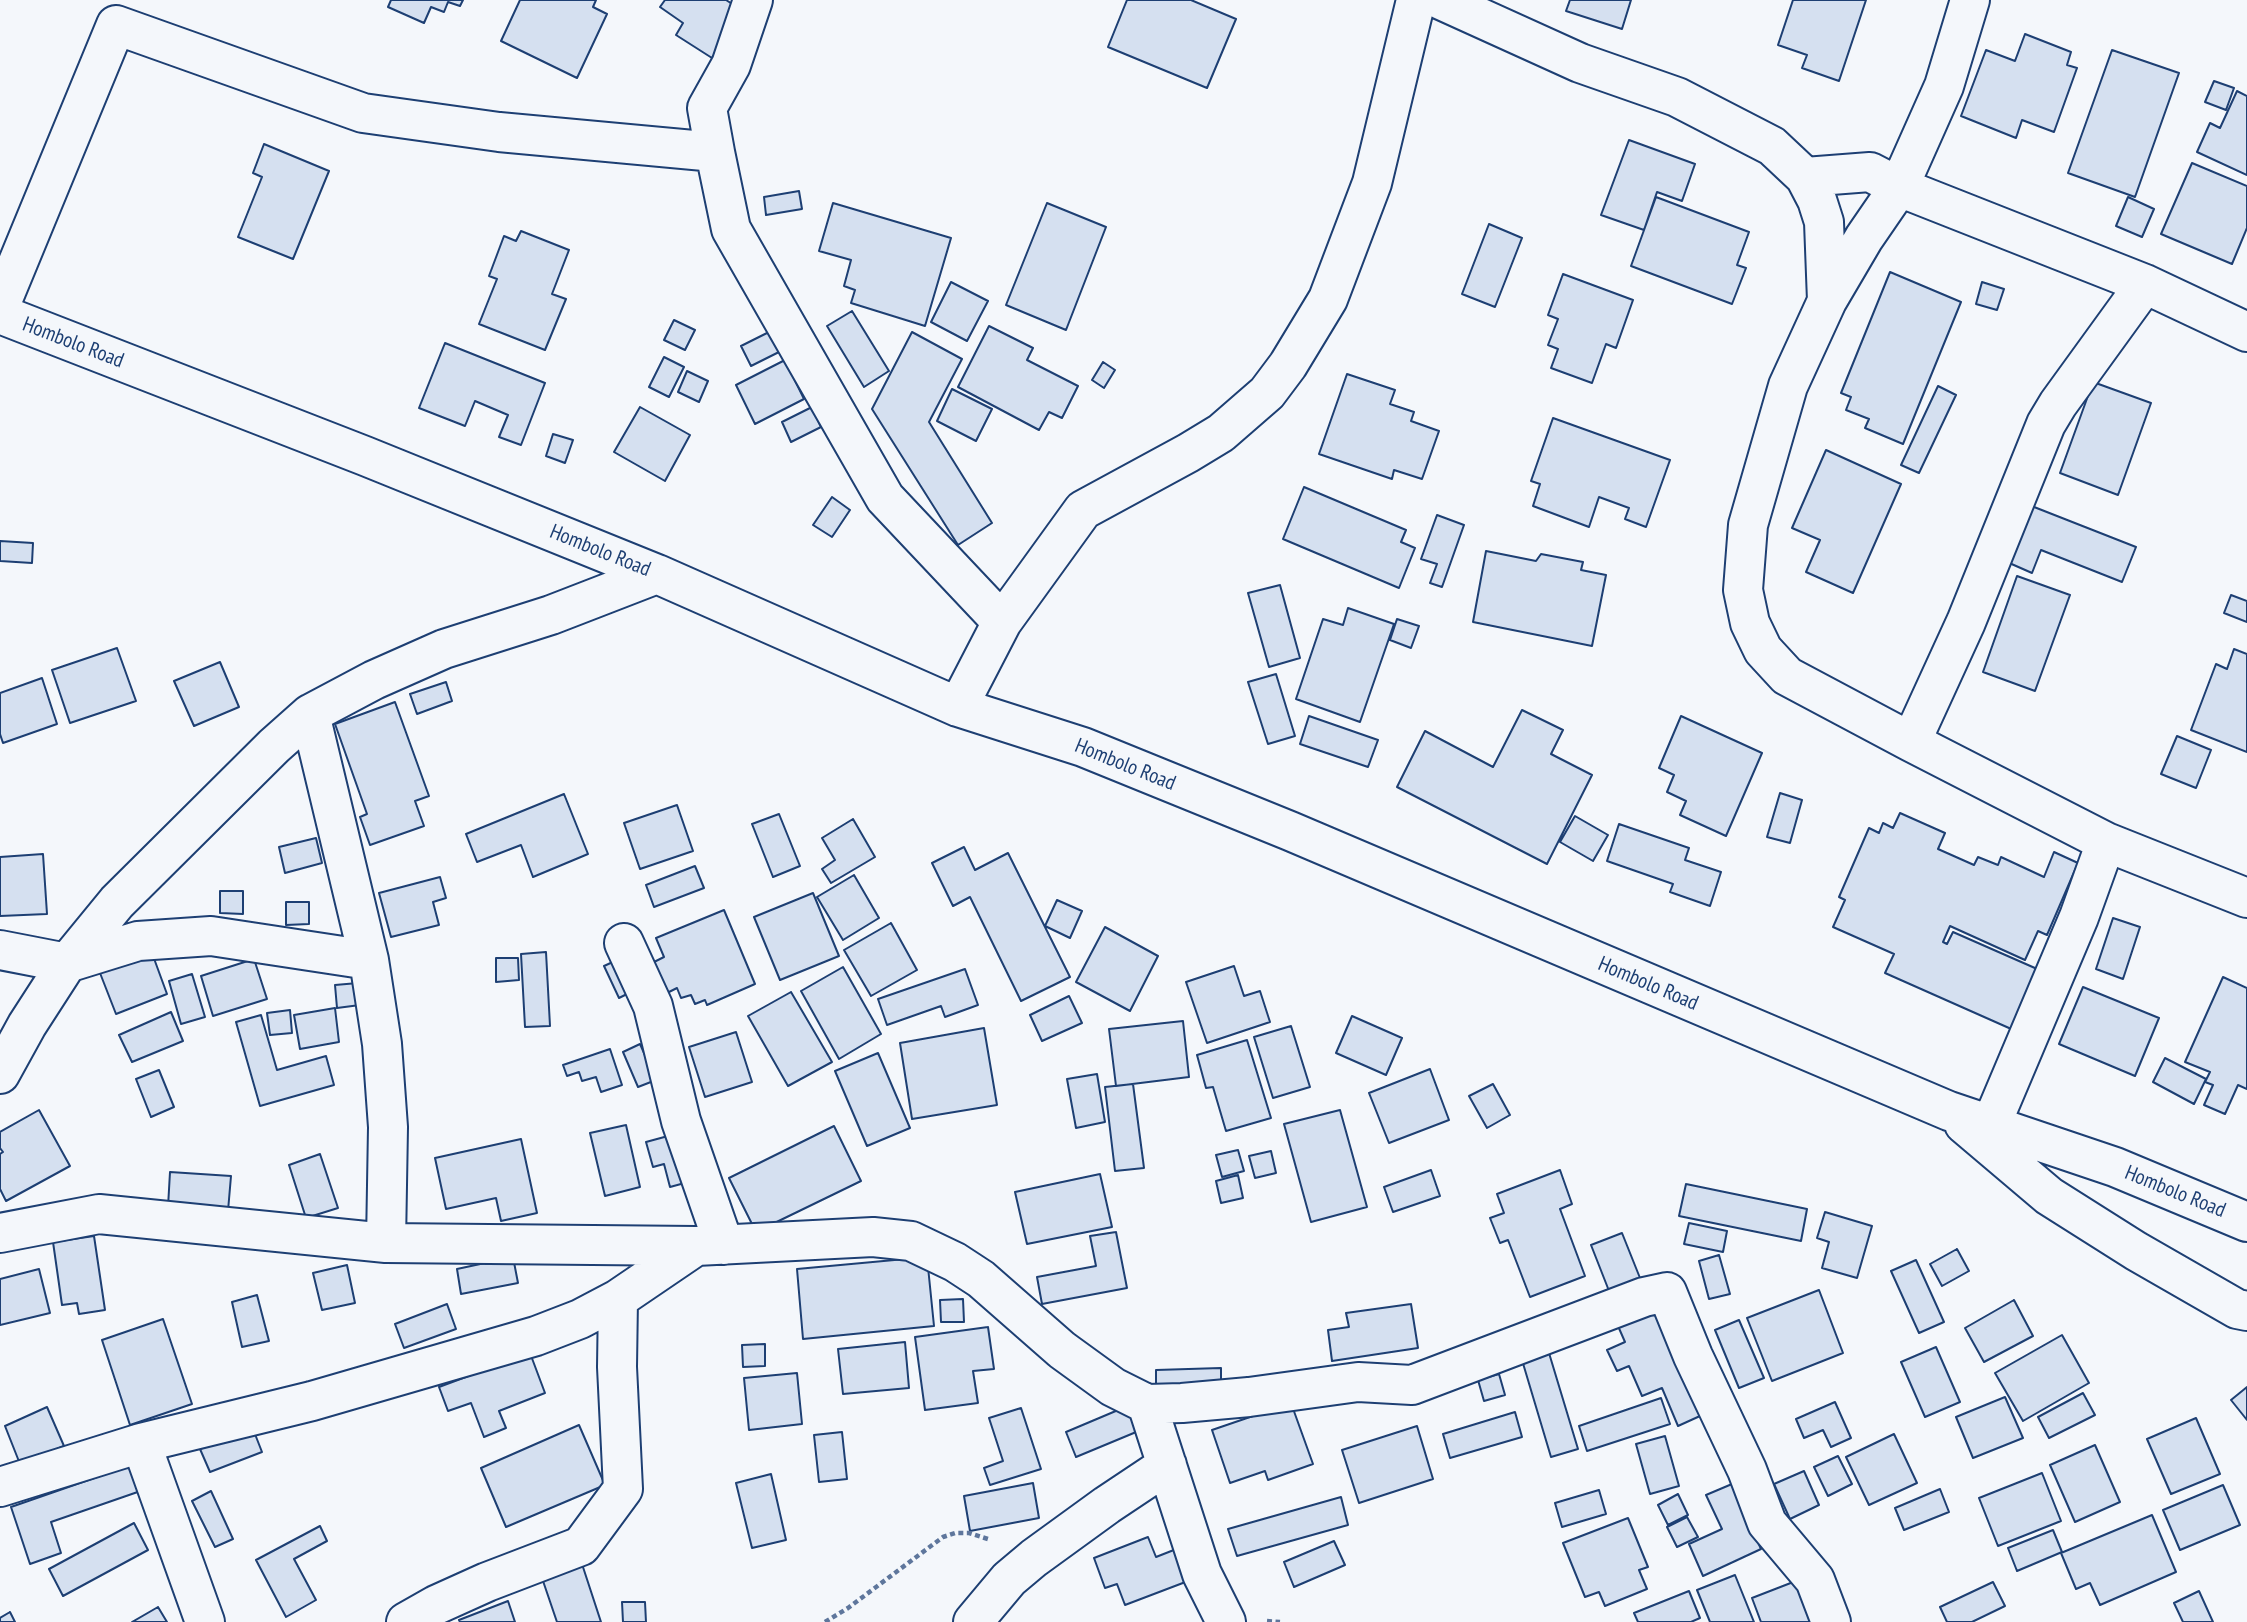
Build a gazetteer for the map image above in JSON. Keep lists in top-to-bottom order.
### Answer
{
  "streets": {
    "street": ["Hombolo Road"]
  }
}
